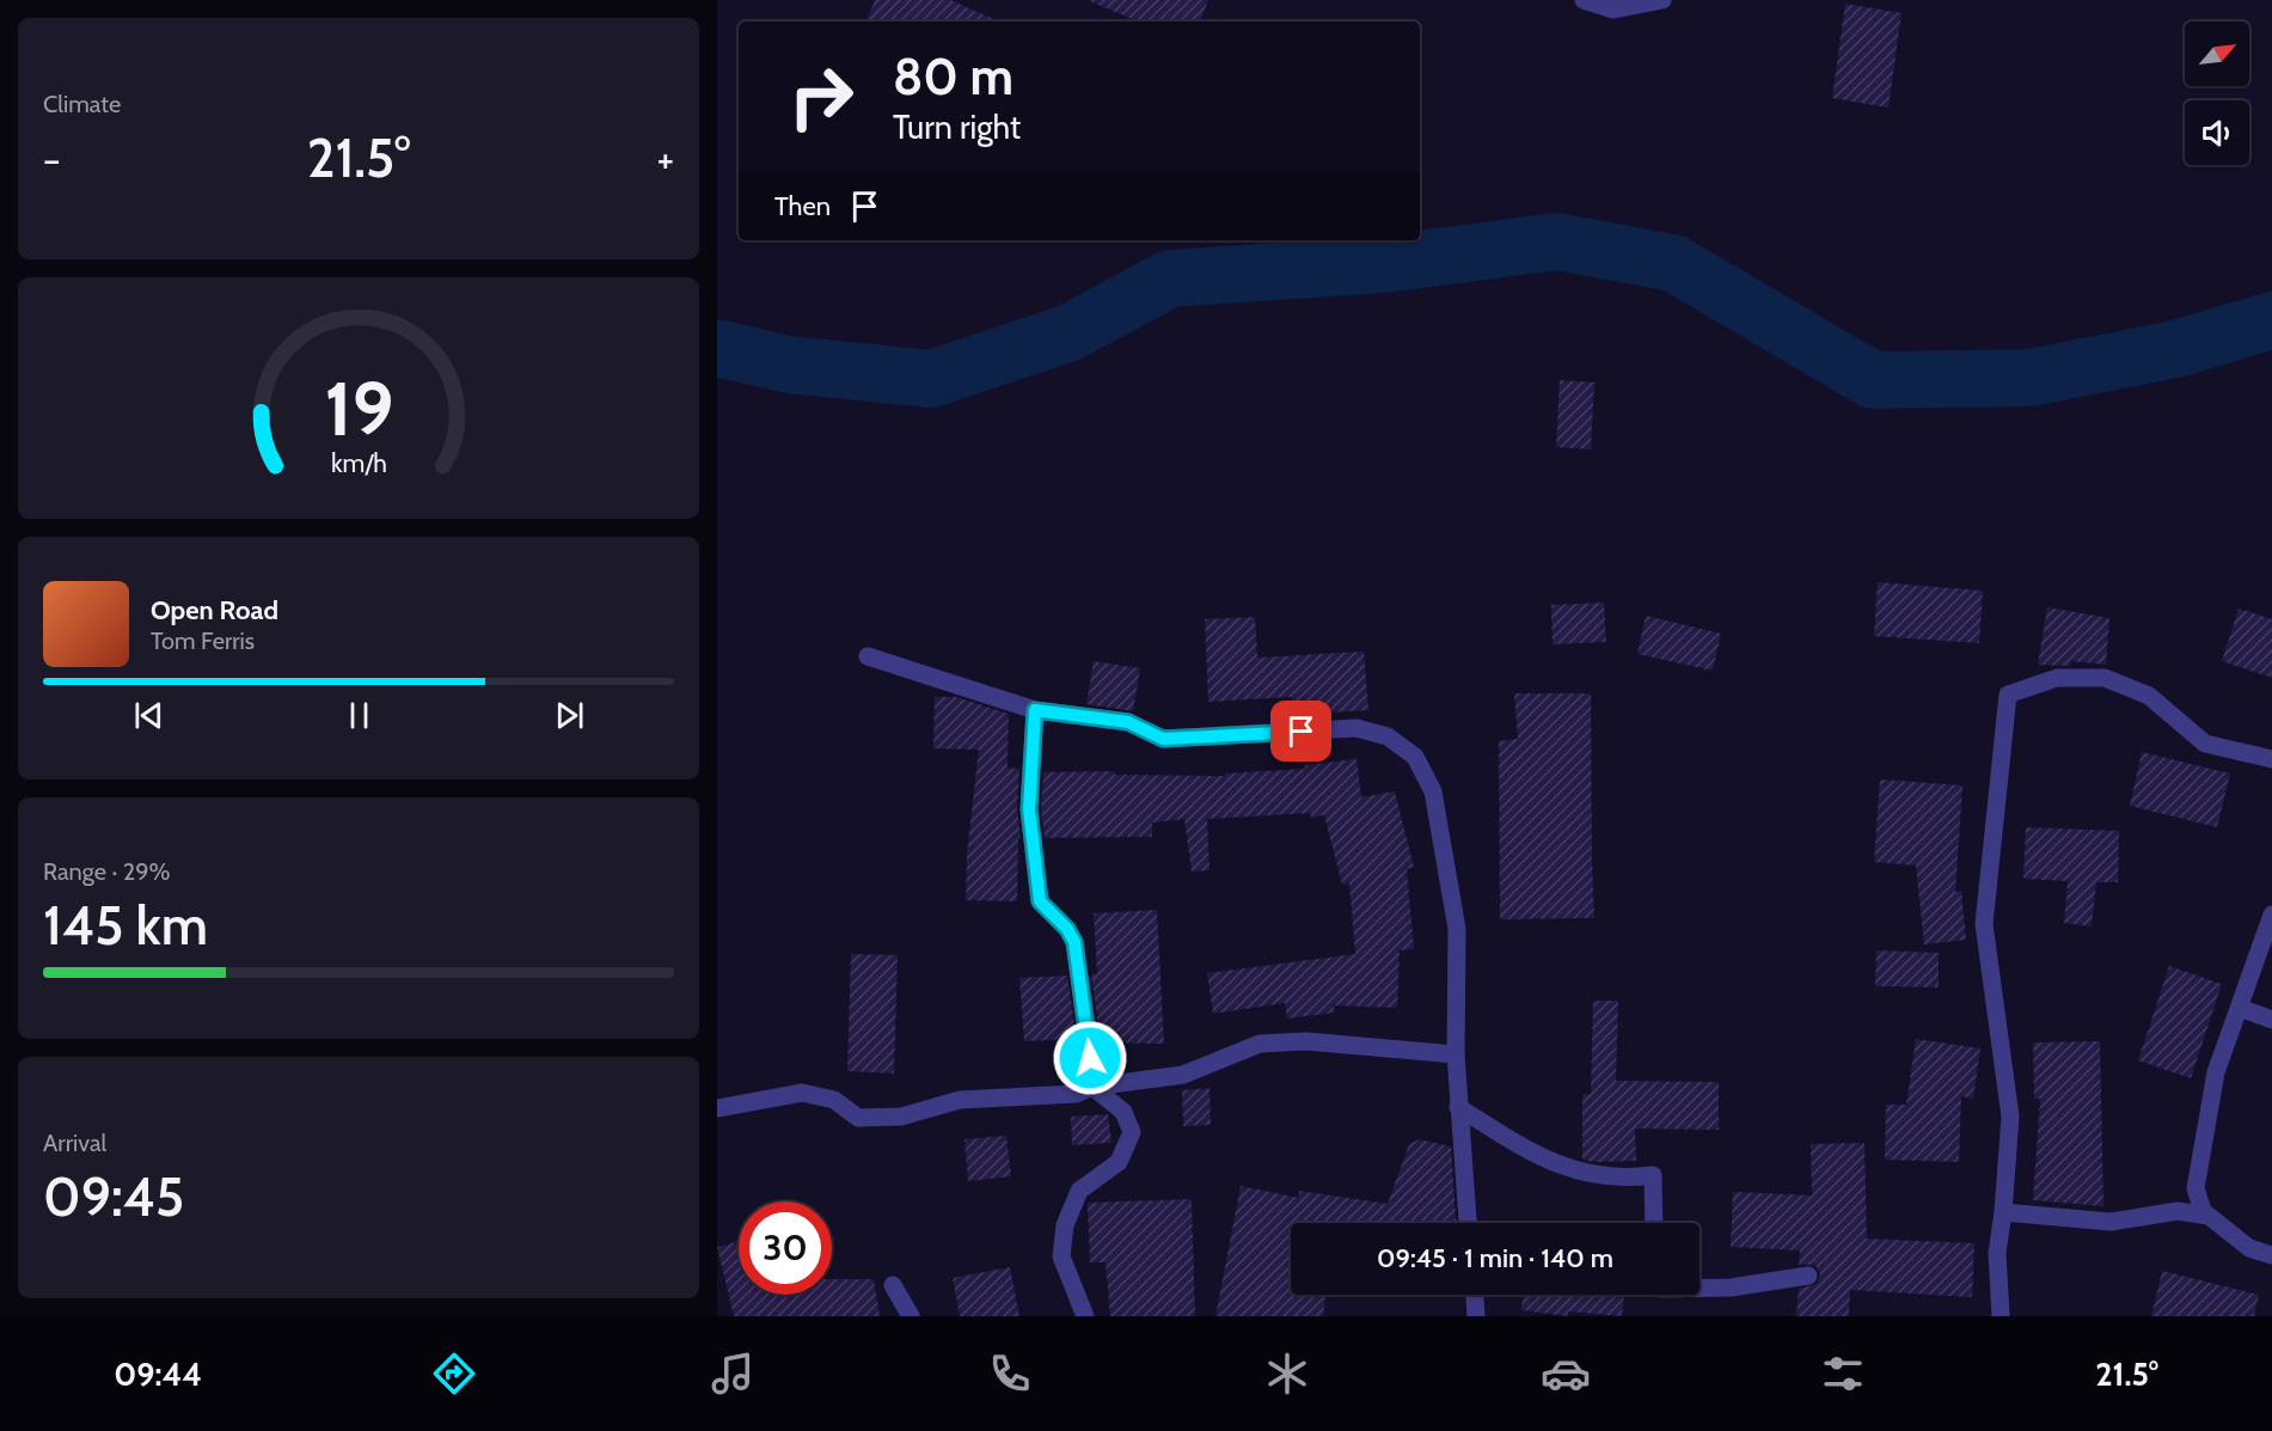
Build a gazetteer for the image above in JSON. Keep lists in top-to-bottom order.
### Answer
{
  "north": "top right",
  "page": {
    "tile": [
      "Climate",
      ["Range · 29%", "145 km"],
      ["Arrival", "09:45"]
    ],
    "turn": ["80 m", "Turn right"],
    "heat": ["−", "21.5°", "+"],
    "then": "Then",
    "song": ["Open Road", "Tom Ferris"],
    "limit": "30",
    "trip": "09:45 · 1 min · 140 m",
    "tabs": ["09:44", "21.5°"],
    "gauge": ["19", "km/h"]
  }
}
